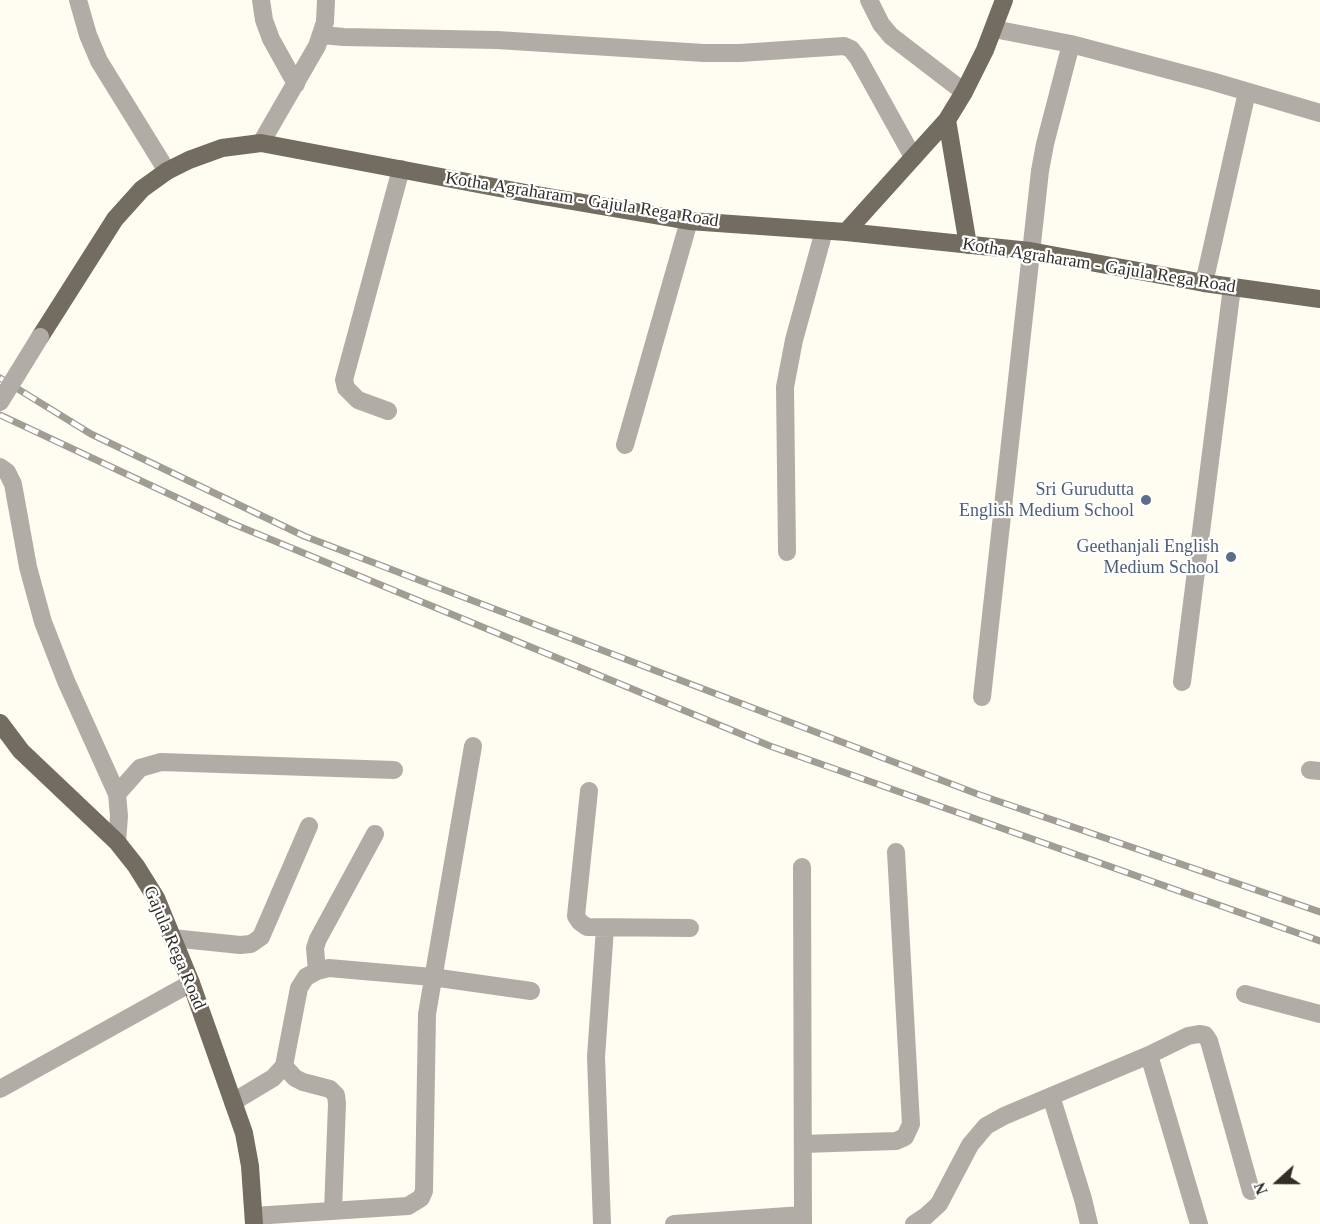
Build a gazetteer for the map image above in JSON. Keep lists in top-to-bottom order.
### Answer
{
  "streets": {
    "main road": ["Kotha Agraharam - Gajula Rega Road", "Gajula Rega Road"]
  },
  "places": ["Sri Gurudutta English Medium School", "Geethanjali English Medium School"],
  "north": "left"
}
